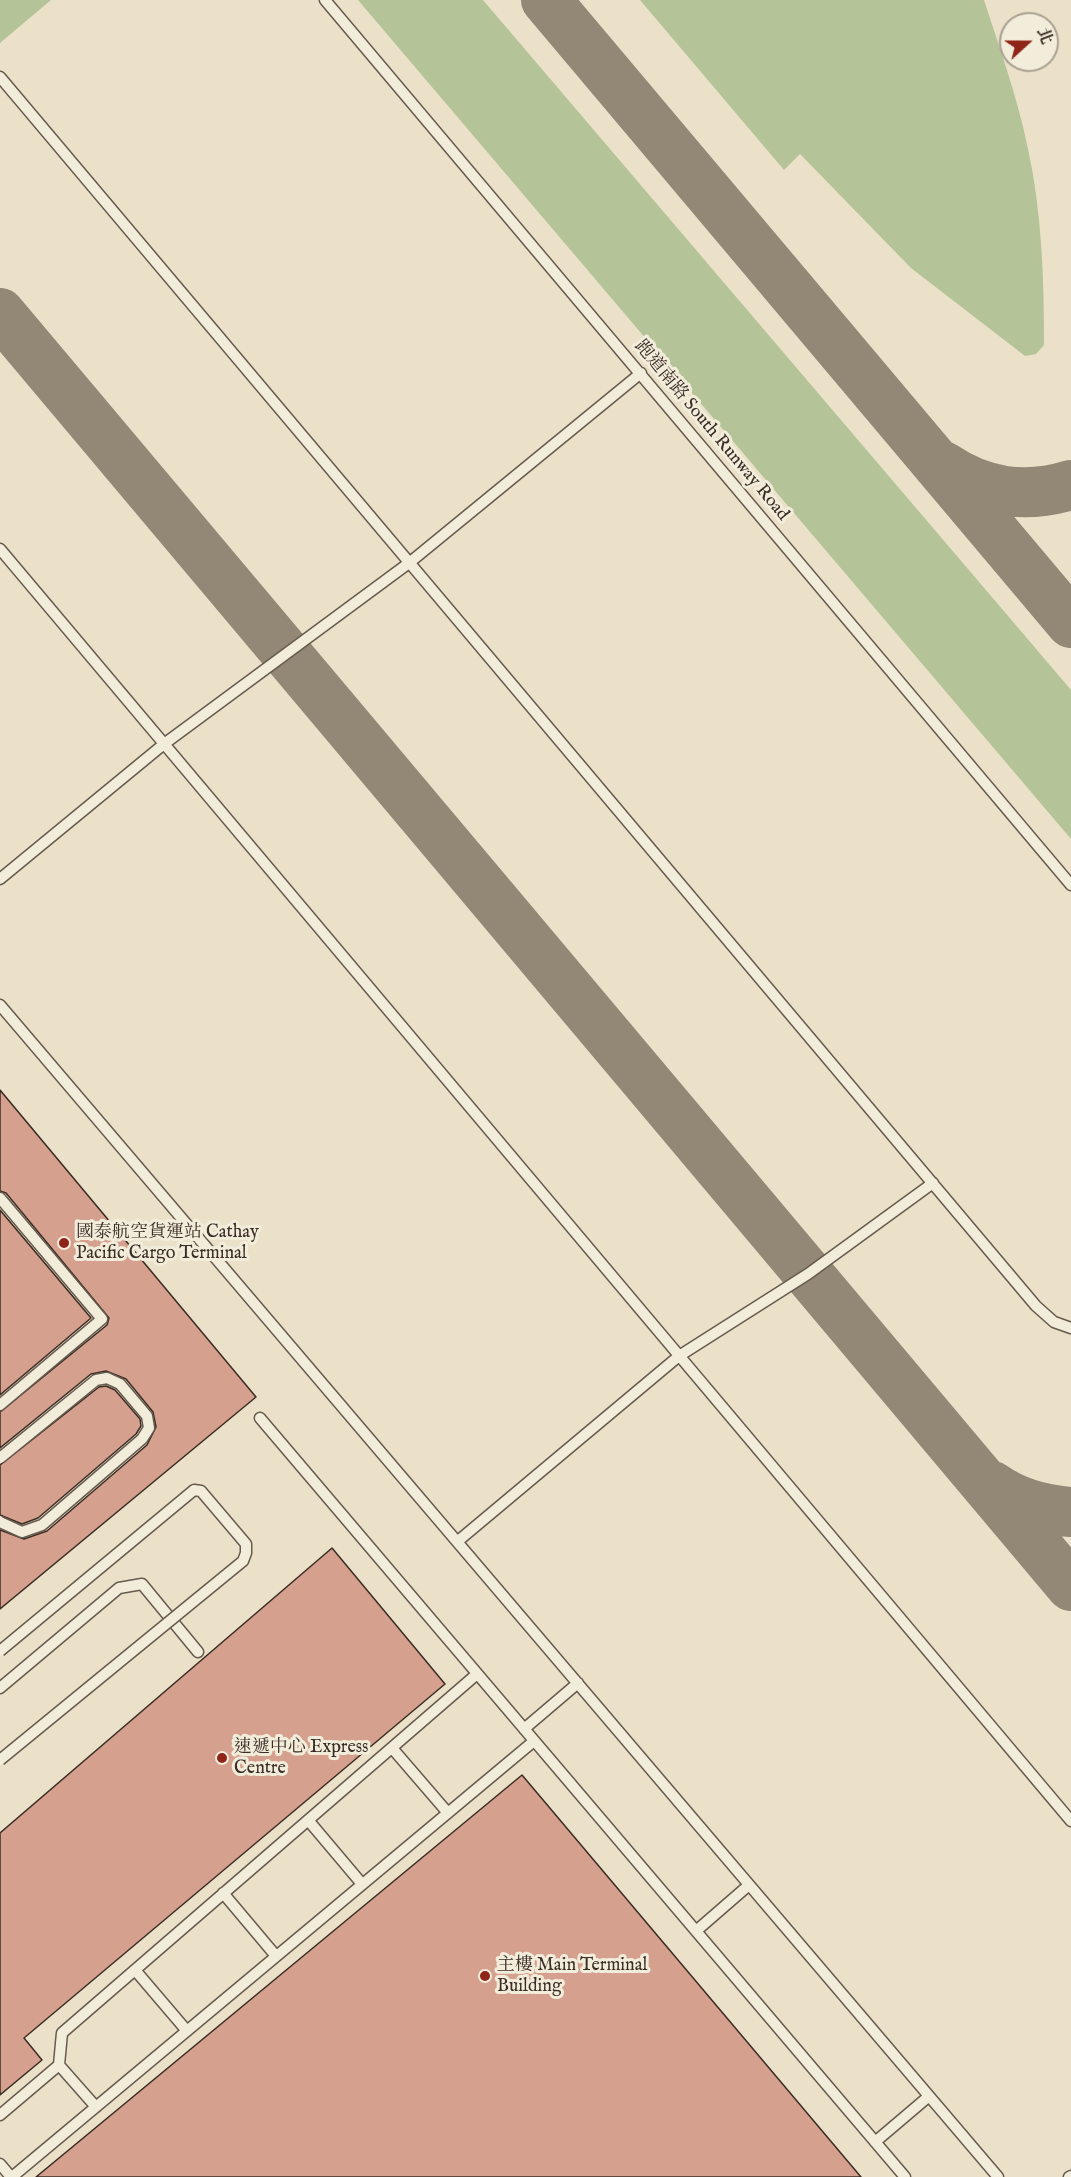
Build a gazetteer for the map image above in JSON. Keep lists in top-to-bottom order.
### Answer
{
  "streets": {
    "lane": ["跑道南路 South Runway Road"]
  },
  "places": ["國泰航空貨運站 Cathay Pacific Cargo Terminal", "速遞中心 Express Centre", "主樓 Main Terminal Building"],
  "north": "right"
}
